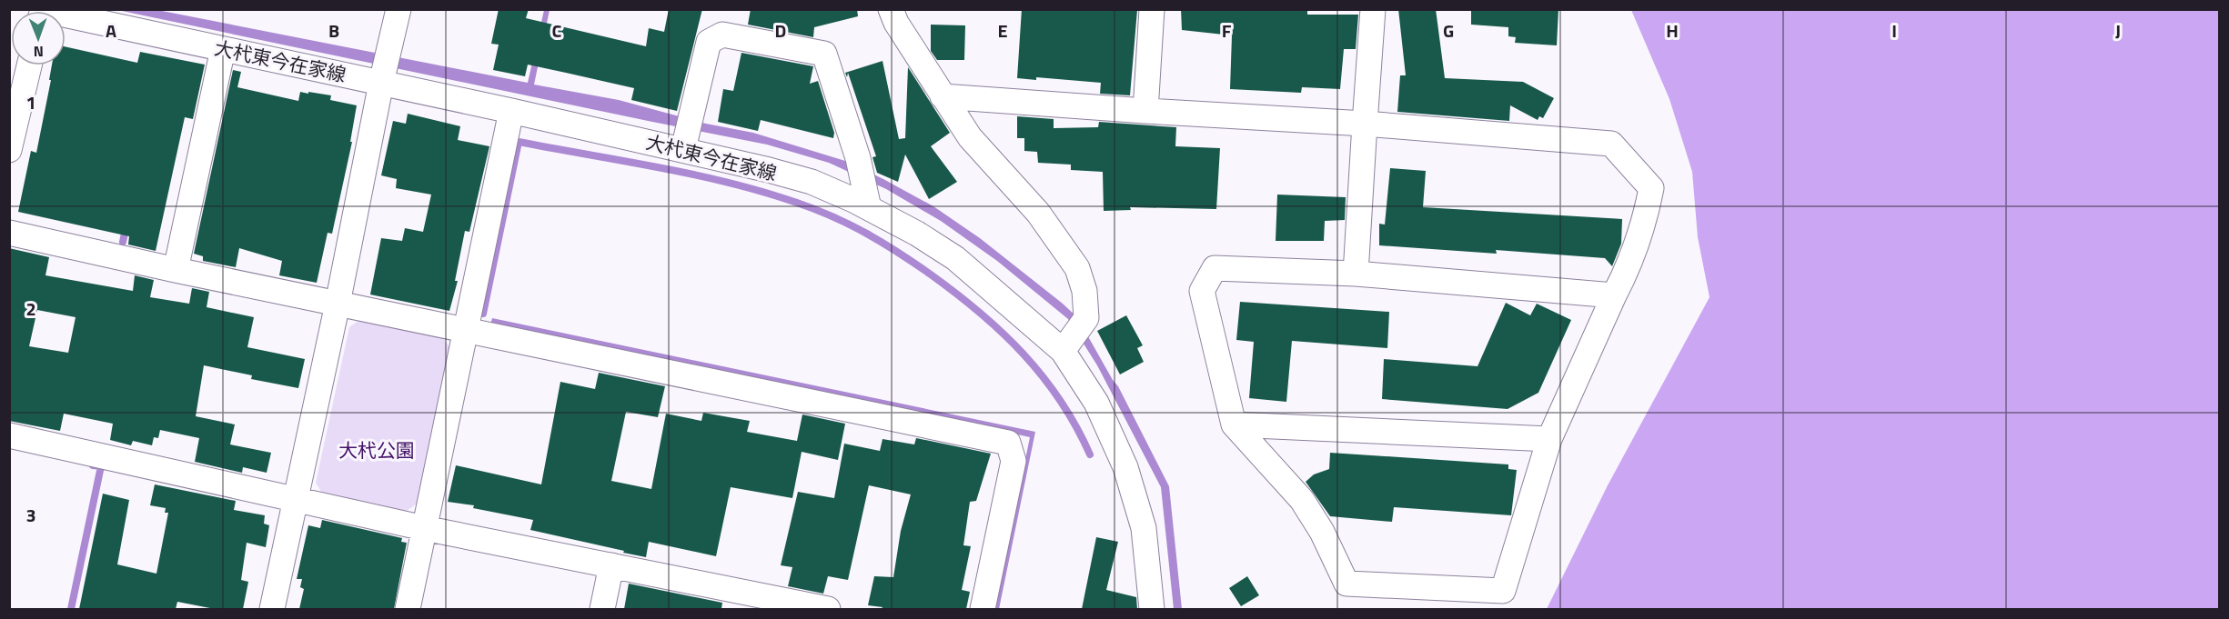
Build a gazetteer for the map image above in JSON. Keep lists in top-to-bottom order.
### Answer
{
  "streets": {
    "street": ["大杙東今在家線"]
  },
  "parks": ["大杙公園"],
  "north": "bottom",
  "grid": {
    "columns": [
      "A",
      "B",
      "C",
      "D",
      "E",
      "F",
      "G",
      "H",
      "I",
      "J"
    ],
    "rows": ["1", "2", "3"]
  }
}
